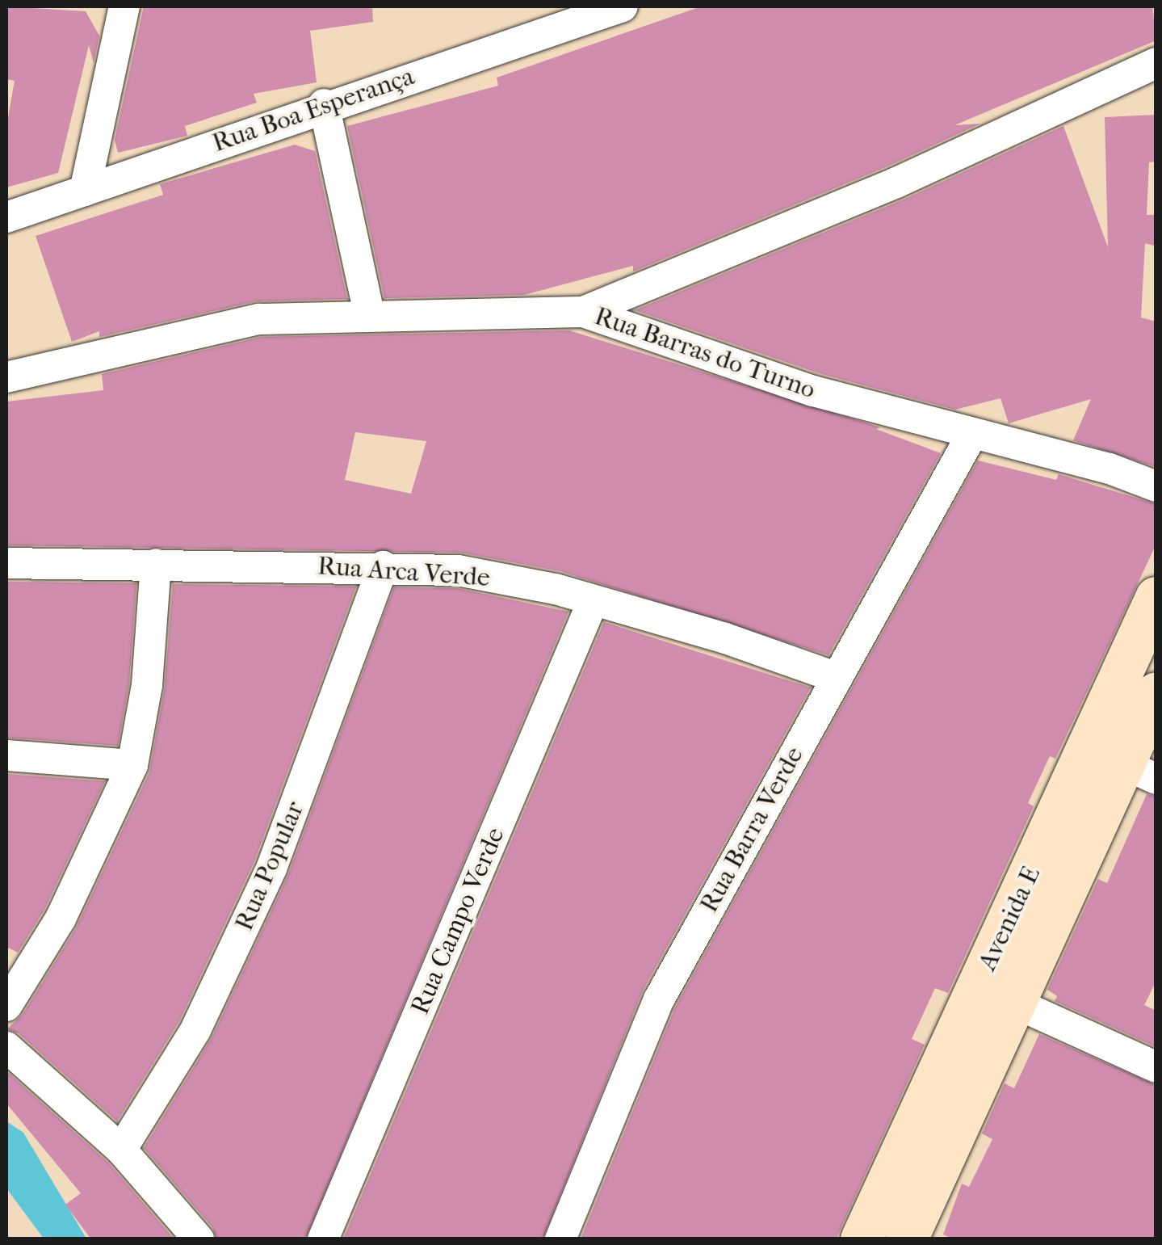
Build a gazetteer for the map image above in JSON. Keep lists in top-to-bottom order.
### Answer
{
  "streets": {
    "street": [
      "Rua Boa Esperança",
      "Rua Barras do Turno",
      "Rua Arca Verde",
      "Rua Barra Verde",
      "Rua Popular",
      "Avenida E",
      "Rua Campo Verde"
    ]
  },
  "crossings": [
    ["Rua Barras do Turno", "Rua Barra Verde"],
    ["Rua Arca Verde", "Rua Barra Verde"],
    ["Rua Arca Verde", "Rua Popular"],
    ["Rua Arca Verde", "Rua Campo Verde"]
  ]
}
